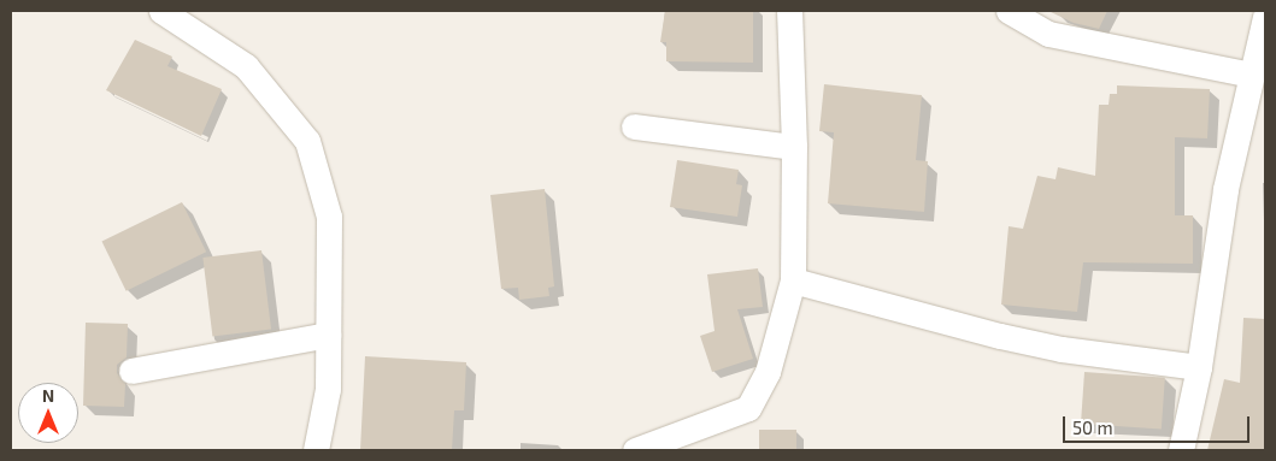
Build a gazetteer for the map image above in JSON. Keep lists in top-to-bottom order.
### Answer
{
  "scale_bar": "50 m",
  "north": "top"
}
